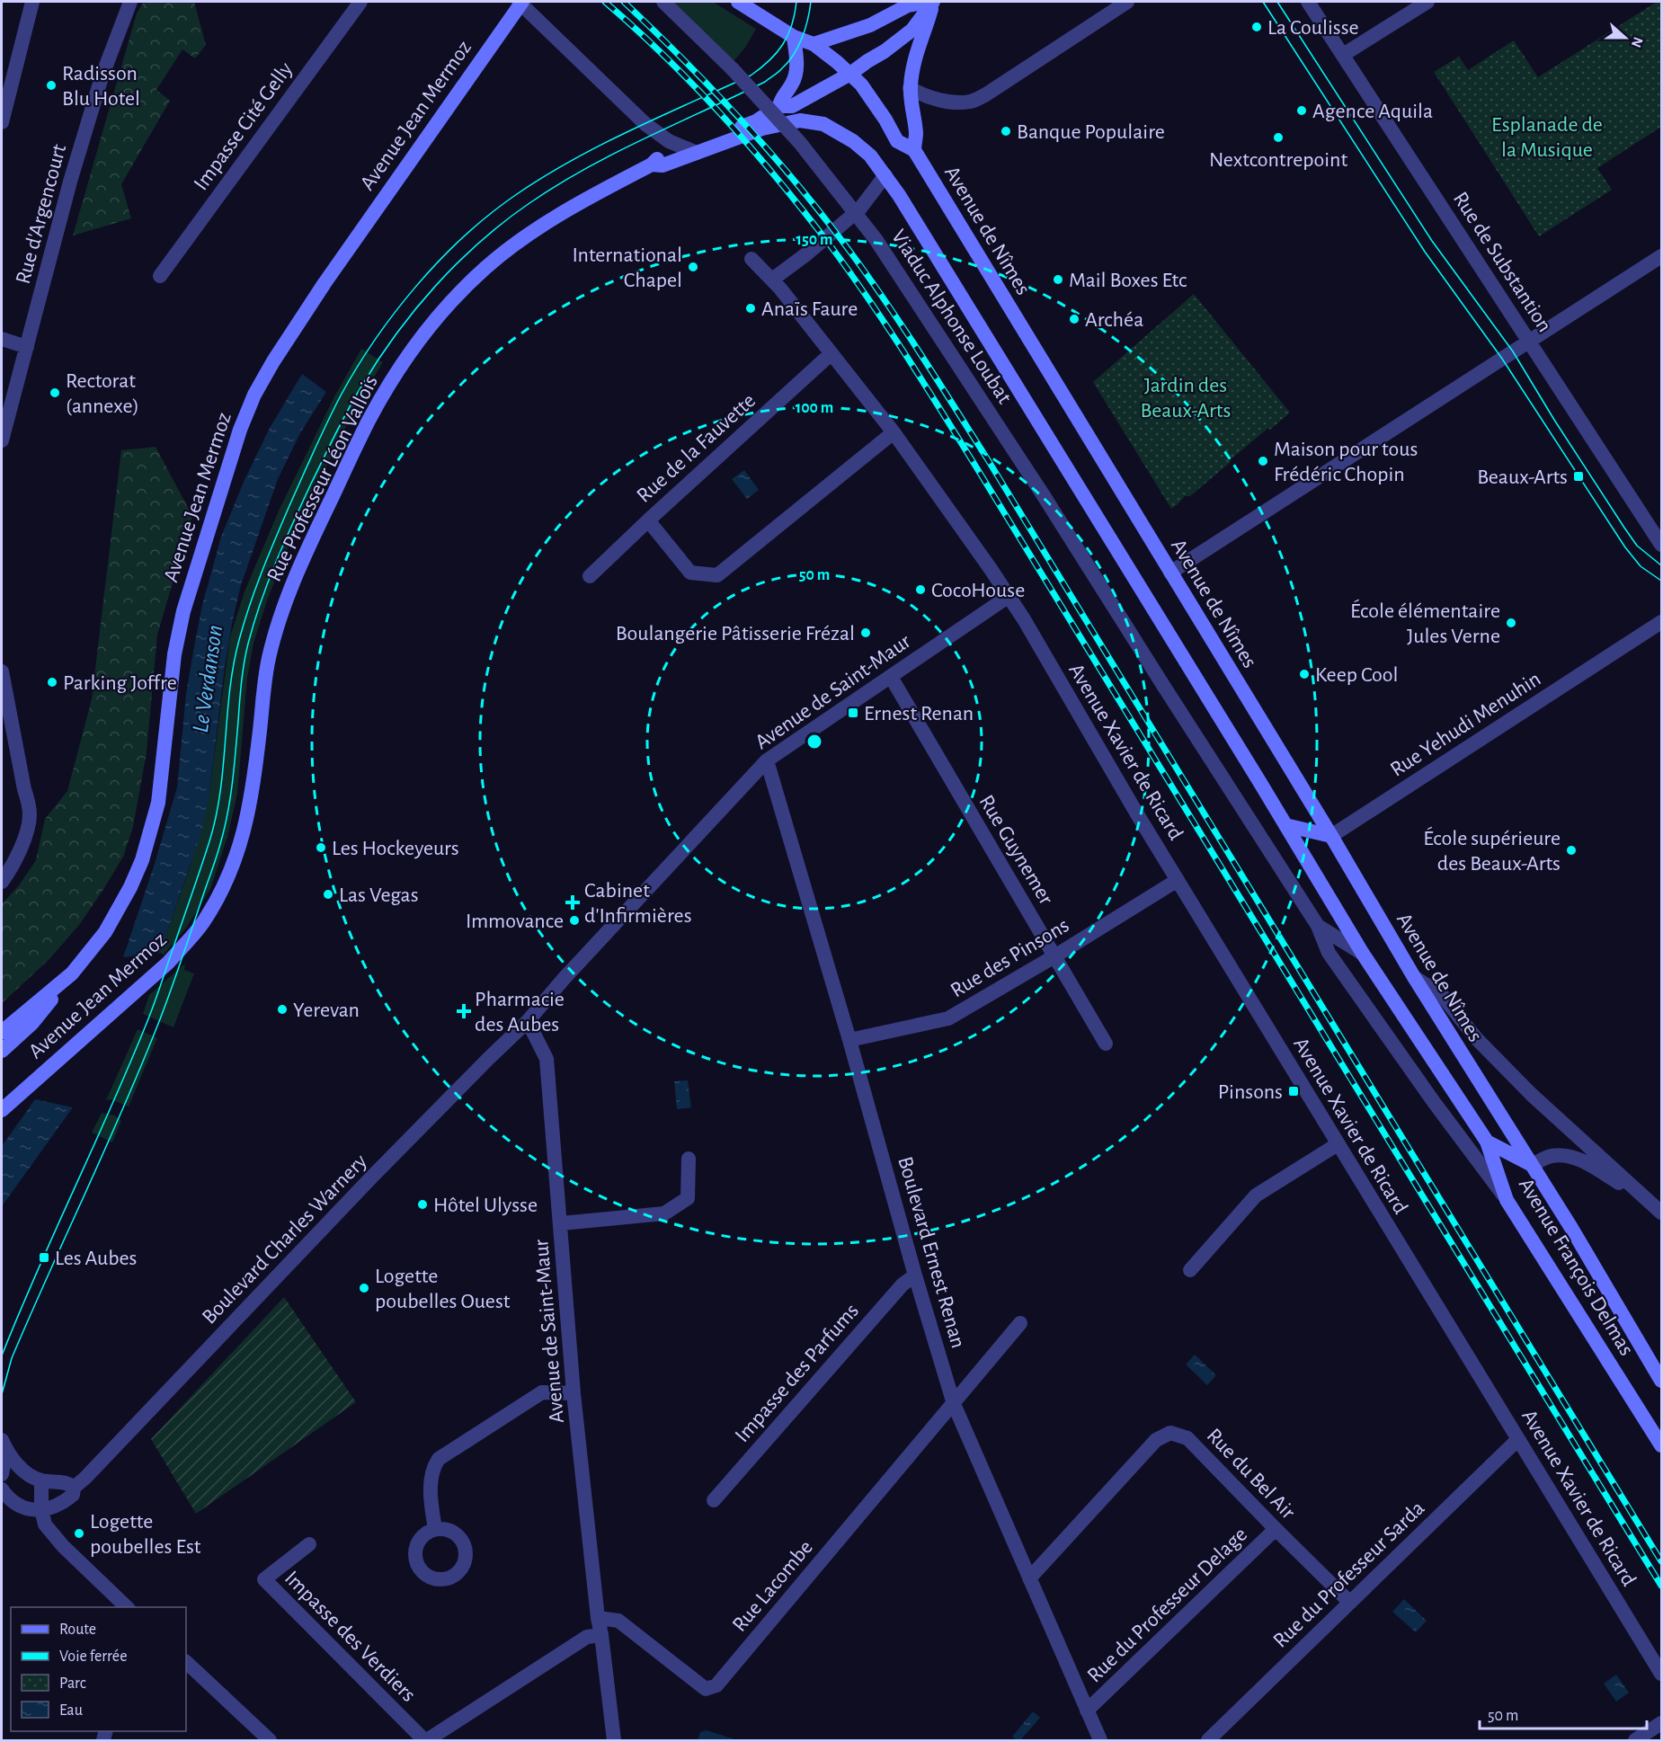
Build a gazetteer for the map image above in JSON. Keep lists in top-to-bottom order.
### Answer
{
  "streets": {
    "main road": [
      "Avenue Jean Mermoz",
      "Avenue de Nîmes",
      "Rue Professeur Léon Vallois",
      "Avenue François Delmas"
    ],
    "street": [
      "Impasse Cité Gelly",
      "Rue d'Argencourt",
      "Rue de Substantion",
      "Viaduc Alphonse Loubat",
      "Rue de la Fauvette",
      "Avenue de Saint-Maur",
      "Rue Yehudi Menuhin",
      "Avenue Xavier de Ricard",
      "Rue Guynemer",
      "Rue des Pinsons",
      "Boulevard Charles Warnery",
      "Boulevard Ernest Renan",
      "Impasse des Parfums",
      "Rue du Bel Air",
      "Rue du Professeur Sarda",
      "Rue Lacombe",
      "Rue du Professeur Delage",
      "Impasse des Verdiers"
    ]
  },
  "crossings": [
    ["Avenue Jean Mermoz", "Rue Professeur Léon Vallois"],
    ["Avenue de Nîmes", "Rue Yehudi Menuhin"],
    ["Avenue de Nîmes", "Avenue François Delmas"],
    ["Avenue de Saint-Maur", "Avenue Xavier de Ricard"],
    ["Avenue de Saint-Maur", "Rue Guynemer"],
    ["Avenue de Saint-Maur", "Boulevard Charles Warnery"],
    ["Avenue de Saint-Maur", "Boulevard Ernest Renan"],
    ["Avenue de Saint-Maur", "Rue Lacombe"],
    ["Avenue Xavier de Ricard", "Rue des Pinsons"],
    ["Avenue Xavier de Ricard", "Rue du Professeur Sarda"],
    ["Rue Guynemer", "Rue des Pinsons"],
    ["Rue des Pinsons", "Boulevard Ernest Renan"],
    ["Boulevard Ernest Renan", "Impasse des Parfums"],
    ["Boulevard Ernest Renan", "Rue du Bel Air"],
    ["Boulevard Ernest Renan", "Rue Lacombe"],
    ["Boulevard Ernest Renan", "Rue du Professeur Delage"],
    ["Rue du Bel Air", "Rue du Professeur Sarda"],
    ["Rue du Bel Air", "Rue du Professeur Delage"]
  ],
  "water": ["Le Verdanson"],
  "parks": ["Esplanade de la Musique", "Jardin des Beaux-Arts"],
  "places": {
    "other": [
      "La Coulisse",
      "Radisson Blu Hotel",
      "Agence Aquila",
      "Banque Populaire",
      "Nextcontrepoint",
      "International Chapel",
      "Mail Boxes Etc",
      "Anaïs Faure",
      "Archéa",
      "Rectorat (annexe)",
      "Maison pour tous Frédéric Chopin",
      "CocoHouse",
      "École élémentaire Jules Verne",
      "Boulangerie Pâtisserie Frézal",
      "Keep Cool",
      "Parking Joffre",
      "Les Hockeyeurs",
      "École supérieure des Beaux-Arts",
      "Las Vegas",
      "Immovance",
      "Yerevan",
      "Hôtel Ulysse",
      "Logette poubelles Ouest",
      "Logette poubelles Est"
    ],
    "transit": [
      "Beaux-Arts",
      "Ernest Renan",
      "Pinsons",
      "Les Aubes"
    ],
    "health": ["Cabinet d'Infirmières", "Pharmacie des Aubes"]
  },
  "legend": [
    "Route",
    "Voie ferrée",
    "Parc",
    "Eau"
  ],
  "scale_bar": "50 m",
  "north": "right",
  "rings": ["150 m", "100 m", "50 m"]
}
